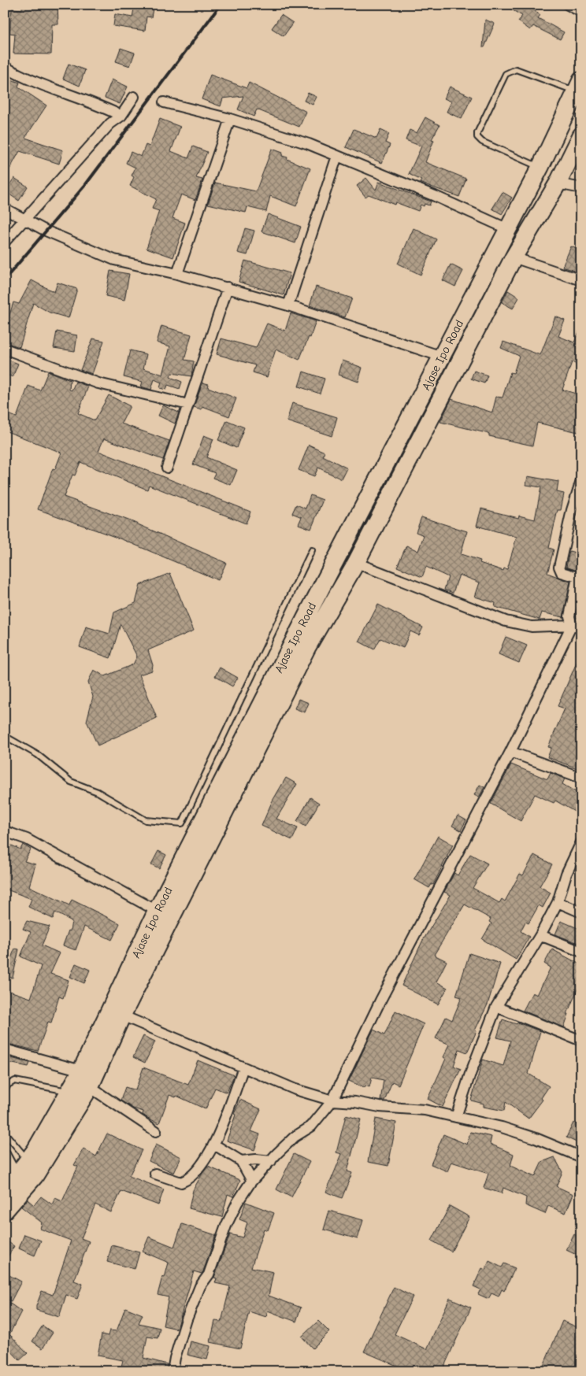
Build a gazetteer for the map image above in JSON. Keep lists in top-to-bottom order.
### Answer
{
  "streets": {
    "highway": ["Ajase Ipo Road"]
  }
}
